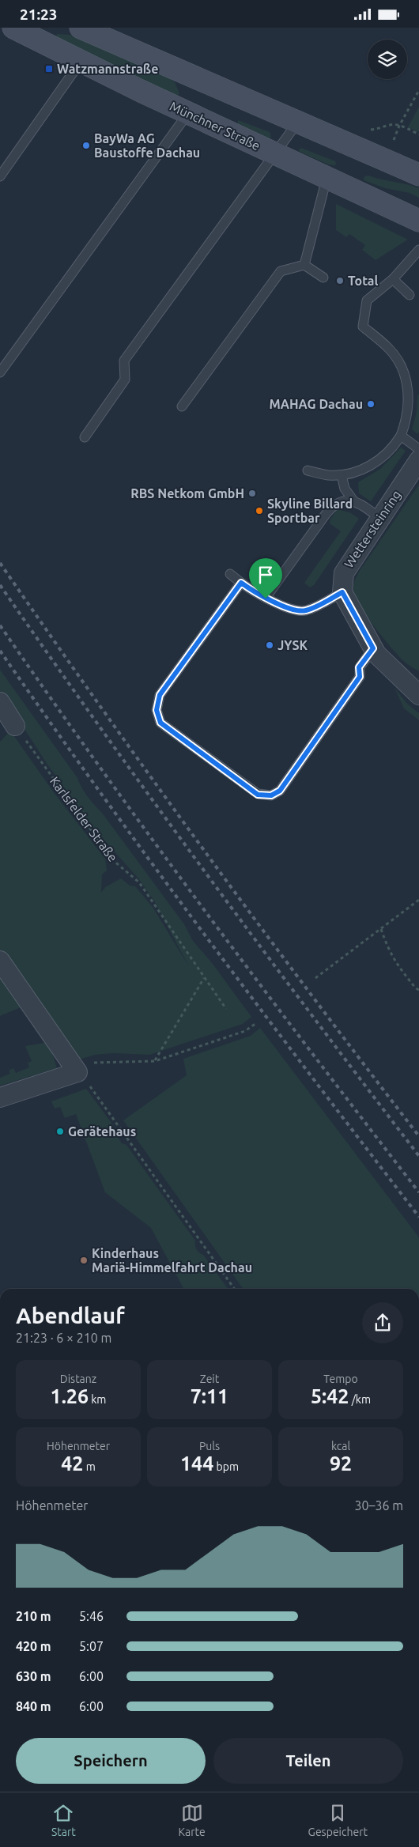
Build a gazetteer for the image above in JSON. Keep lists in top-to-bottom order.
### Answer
{
  "streets": {
    "main road": ["Münchner Straße"],
    "street": ["Wettersteinring"],
    "path": ["Karlsfelder Straße"]
  },
  "places": {
    "transit": ["Watzmannstraße"],
    "other": [
      "BayWa AG Baustoffe Dachau",
      "Total",
      "MAHAG Dachau",
      "RBS Netkom GmbH",
      "Skyline Billard Sportbar",
      "JYSK",
      "Gerätehaus",
      "Kinderhaus Mariä-Himmelfahrt Dachau"
    ]
  },
  "page": {
    "status": "21:23",
    "heading": ["Abendlauf", "21:23 · 6 × 210 m"],
    "stats": [
      ["Distanz", "1.26 km"],
      ["Zeit", "7:11"],
      ["Tempo", "5:42 /km"],
      ["Höhenmeter", "42 m"],
      ["Puls", "144 bpm"],
      ["kcal", "92"]
    ],
    "chart": ["Höhenmeter", "30–36 m"],
    "list": [
      {
        "name": "210 m",
        "note": "5:46"
      },
      {
        "name": "420 m",
        "note": "5:07"
      },
      {
        "name": "630 m",
        "note": "6:00"
      },
      {
        "name": "840 m",
        "note": "6:00"
      }
    ],
    "buttons": ["Speichern", "Teilen"],
    "tabs": ["Start", "Karte", "Gespeichert"]
  }
}
